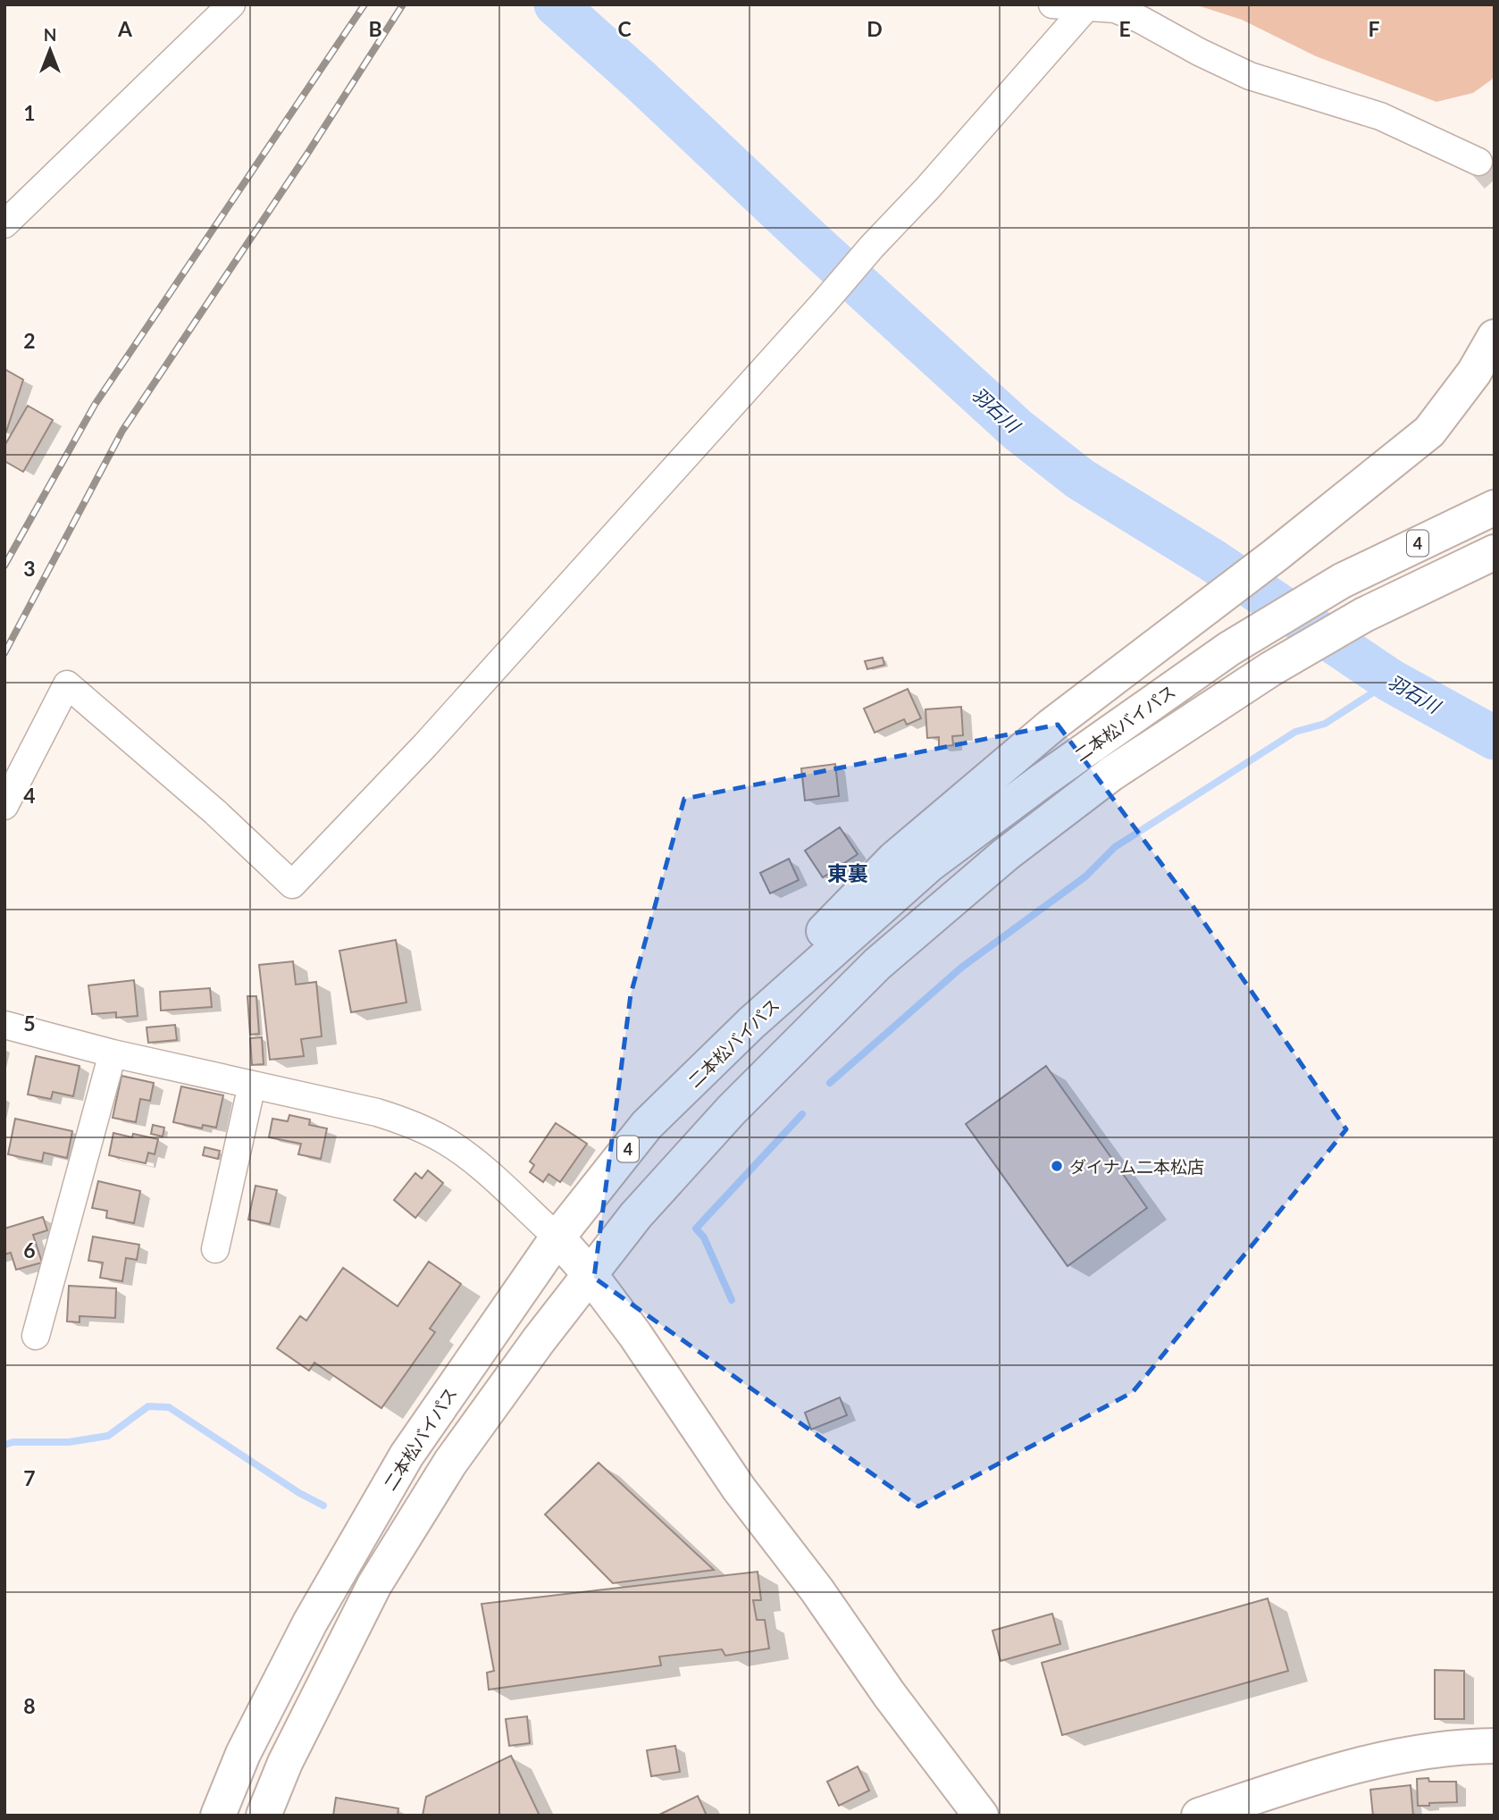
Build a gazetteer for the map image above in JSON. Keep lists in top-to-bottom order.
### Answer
{
  "streets": {
    "main road": ["4", "二本松バイパス"]
  },
  "districts": ["東裏"],
  "water": ["羽石川"],
  "places": ["ダイナム二本松店"],
  "north": "top",
  "grid": {
    "columns": [
      "A",
      "B",
      "C",
      "D",
      "E",
      "F"
    ],
    "rows": [
      "1",
      "2",
      "3",
      "4",
      "5",
      "6",
      "7",
      "8"
    ]
  }
}
